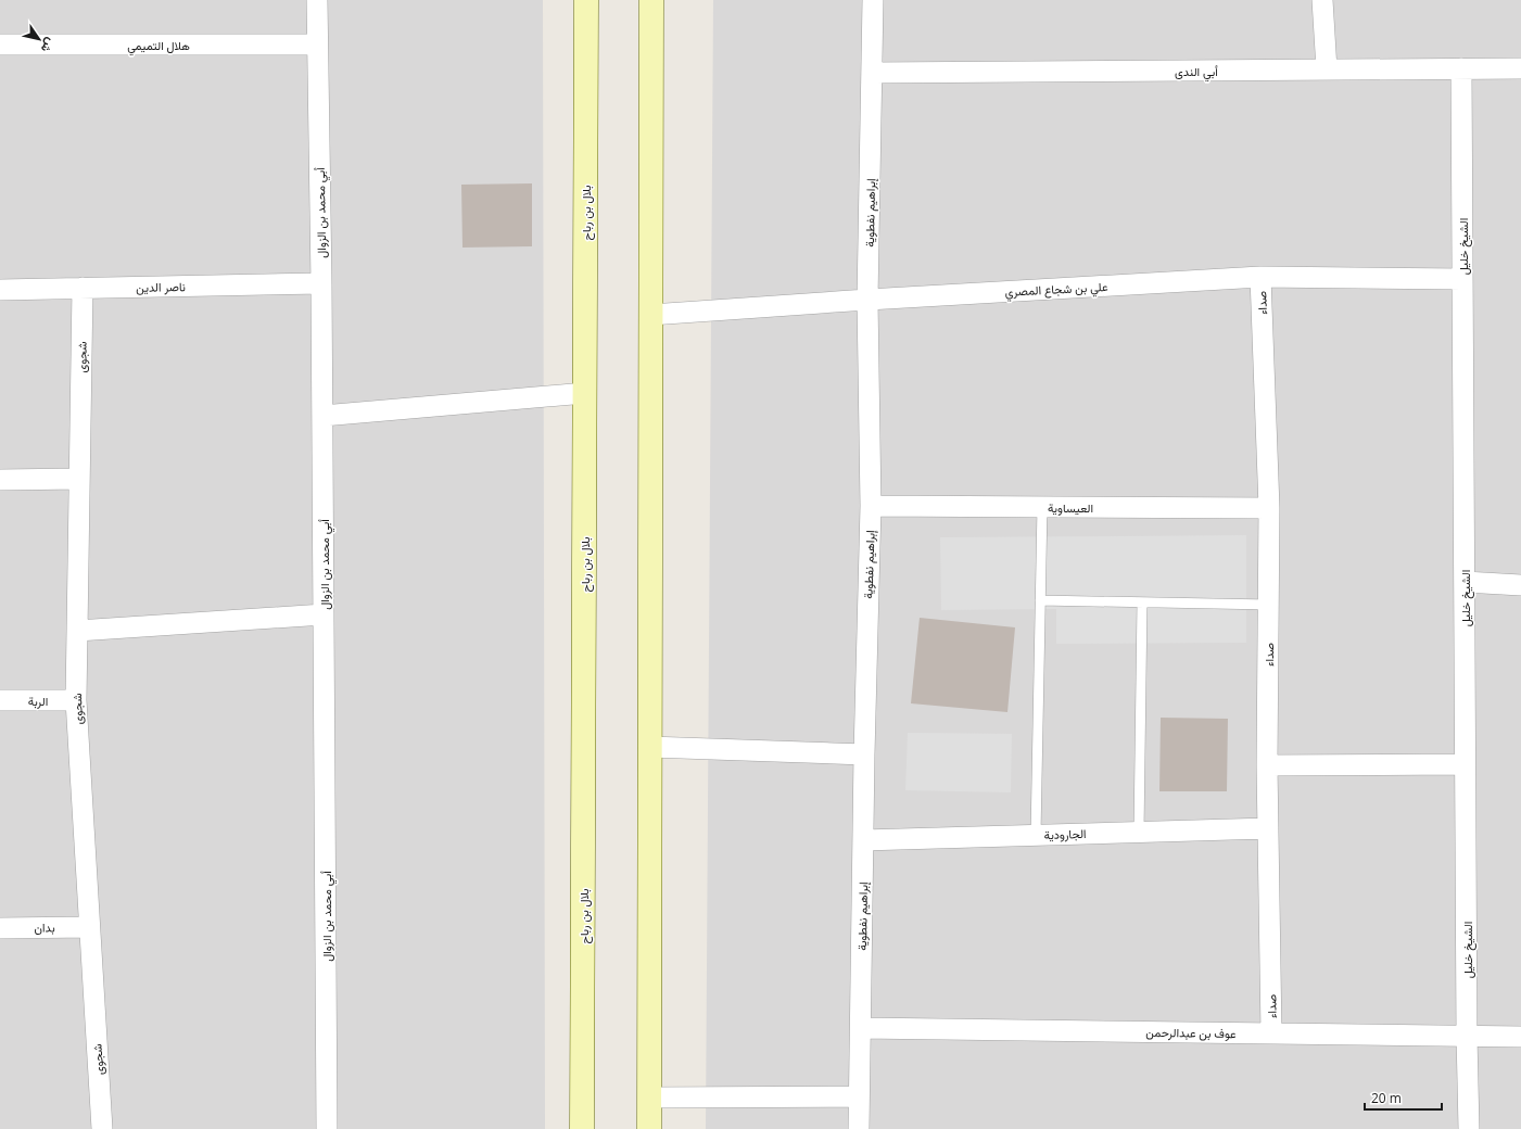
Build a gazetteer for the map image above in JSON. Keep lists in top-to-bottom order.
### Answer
{
  "streets": {
    "main road": ["بلال بن رباح"],
    "street": [
      "هلال التميمي",
      "أبي الندى",
      "أبي محمد بن الزوال",
      "إبراهيم نفطوية",
      "الشيخ خليل",
      "ناصر الدين",
      "علي بن شجاع المصري",
      "صداء",
      "شجوى",
      "العيساوية",
      "الربة",
      "الجارودية",
      "بدان",
      "عوف بن عبدالرحمن"
    ]
  },
  "crossings": [
    ["هلال التميمي", "أبي محمد بن الزوال"],
    ["أبي الندى", "إبراهيم نفطوية"],
    ["أبي الندى", "الشيخ خليل"],
    ["أبي محمد بن الزوال", "ناصر الدين"],
    ["إبراهيم نفطوية", "علي بن شجاع المصري"],
    ["إبراهيم نفطوية", "العيساوية"],
    ["إبراهيم نفطوية", "الجارودية"],
    ["إبراهيم نفطوية", "عوف بن عبدالرحمن"],
    ["الشيخ خليل", "علي بن شجاع المصري"],
    ["الشيخ خليل", "عوف بن عبدالرحمن"],
    ["ناصر الدين", "شجوى"],
    ["علي بن شجاع المصري", "صداء"],
    ["صداء", "العيساوية"],
    ["صداء", "الجارودية"],
    ["صداء", "عوف بن عبدالرحمن"],
    ["شجوى", "الربة"],
    ["شجوى", "بدان"]
  ],
  "scale_bar": "20 m",
  "north": "bottom right"
}
